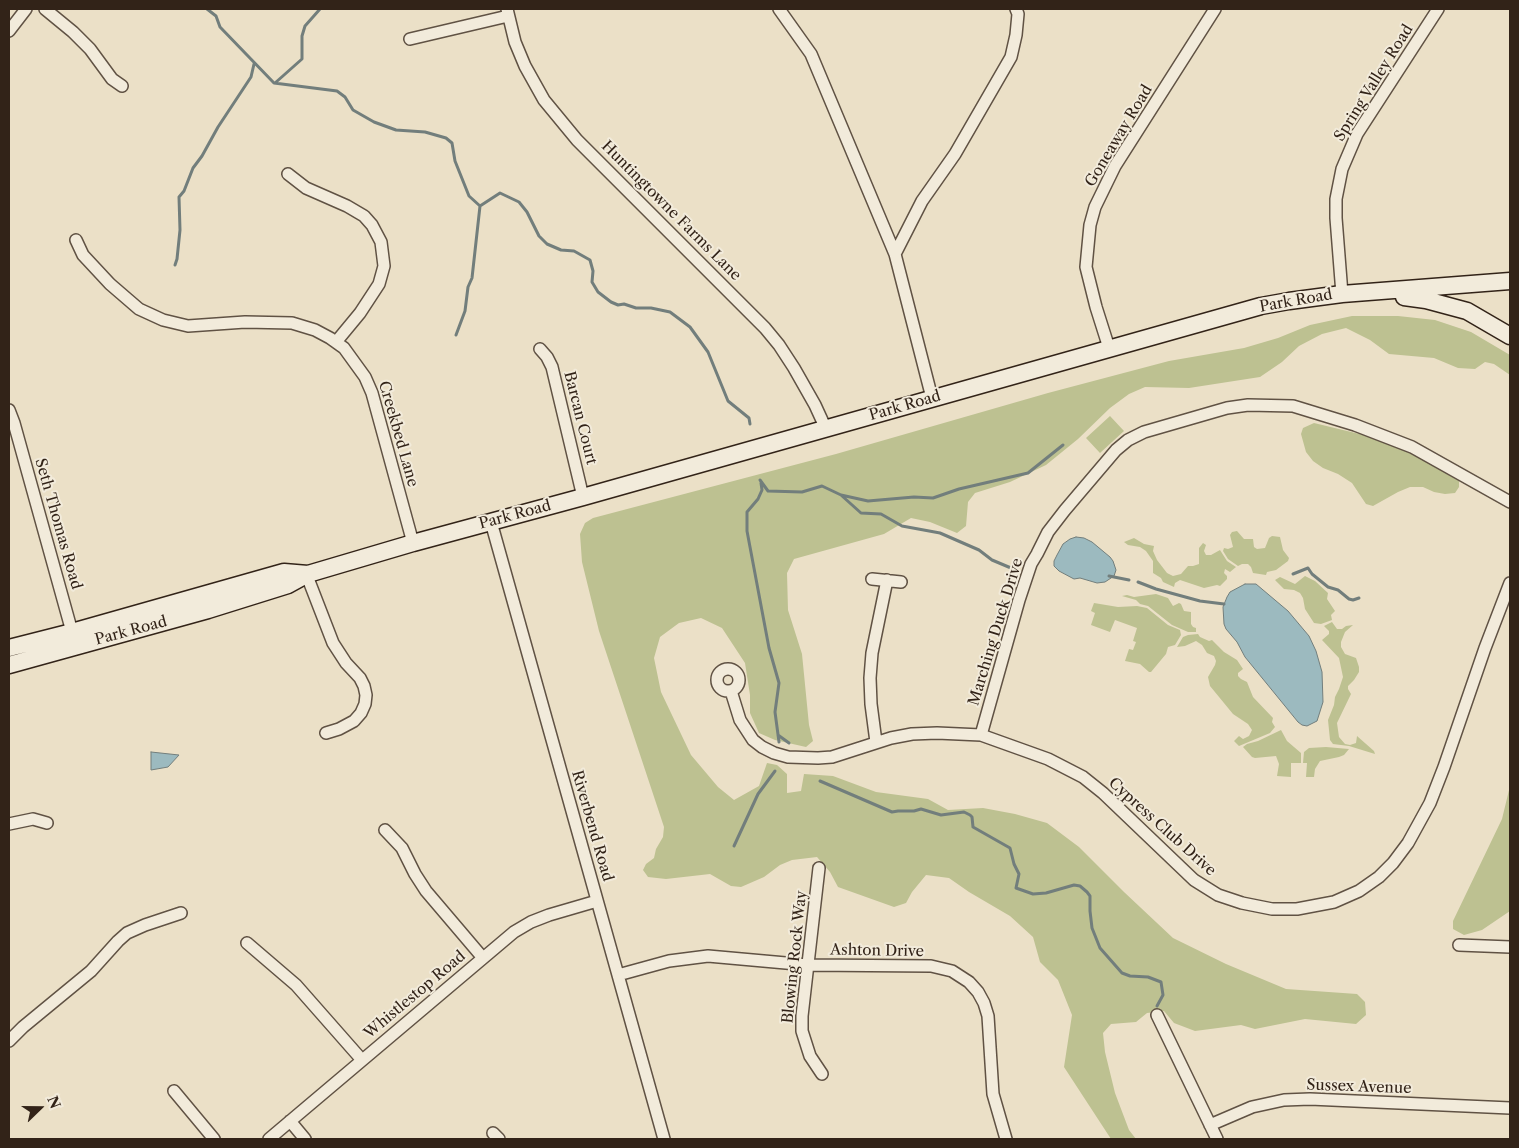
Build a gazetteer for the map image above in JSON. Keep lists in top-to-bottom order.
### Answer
{
  "streets": {
    "main road": ["Park Road"],
    "street": [
      "Spring Valley Road",
      "Goneaway Road",
      "Huntingtowne Farms Lane",
      "Barcan Court",
      "Creekbed Lane",
      "Seth Thomas Road",
      "Marching Duck Drive",
      "Riverbend Road",
      "Cypress Club Drive",
      "Ashton Drive",
      "Blowing Rock Way",
      "Whistlestop Road",
      "Sussex Avenue"
    ]
  },
  "crossings": [
    ["Spring Valley Road", "Park Road"],
    ["Goneaway Road", "Park Road"],
    ["Huntingtowne Farms Lane", "Park Road"],
    ["Park Road", "Barcan Court"],
    ["Park Road", "Creekbed Lane"],
    ["Park Road", "Seth Thomas Road"],
    ["Park Road", "Riverbend Road"],
    ["Marching Duck Drive", "Cypress Club Drive"],
    ["Riverbend Road", "Ashton Drive"],
    ["Riverbend Road", "Whistlestop Road"],
    ["Ashton Drive", "Blowing Rock Way"]
  ],
  "north": "right"
}
